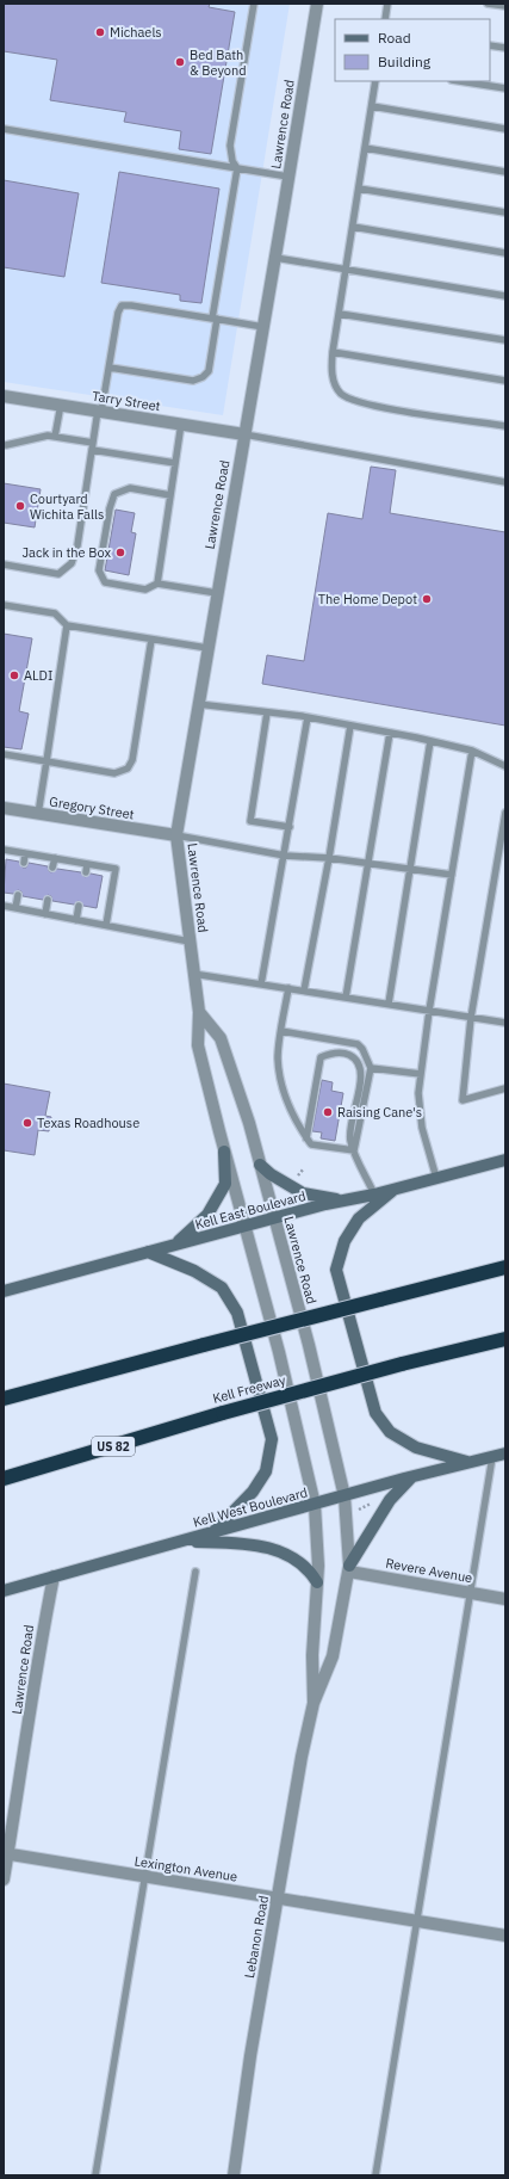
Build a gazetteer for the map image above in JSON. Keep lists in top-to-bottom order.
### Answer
{
  "streets": {
    "highway": ["Kell Freeway", "US 82"],
    "main road": ["Kell East Boulevard", "Kell West Boulevard"],
    "street": [
      "Lawrence Road",
      "Tarry Street",
      "Gregory Street",
      "Revere Avenue",
      "Lexington Avenue",
      "Lebanon Road"
    ]
  },
  "crossings": [
    ["Lawrence Road", "Tarry Street"],
    ["Lawrence Road", "Gregory Street"],
    ["Lawrence Road", "Kell East Boulevard"],
    ["Lawrence Road", "Kell West Boulevard"],
    ["Lawrence Road", "Lexington Avenue"],
    ["Lawrence Road", "Lebanon Road"],
    ["Kell West Boulevard", "Lebanon Road"],
    ["Revere Avenue", "Lebanon Road"],
    ["Lexington Avenue", "Lebanon Road"]
  ],
  "places": [
    "Michaels",
    "Bed Bath & Beyond",
    "Courtyard Wichita Falls",
    "Jack in the Box",
    "The Home Depot",
    "ALDI",
    "Raising Cane's",
    "Texas Roadhouse"
  ],
  "legend": ["Road", "Building"]
}
